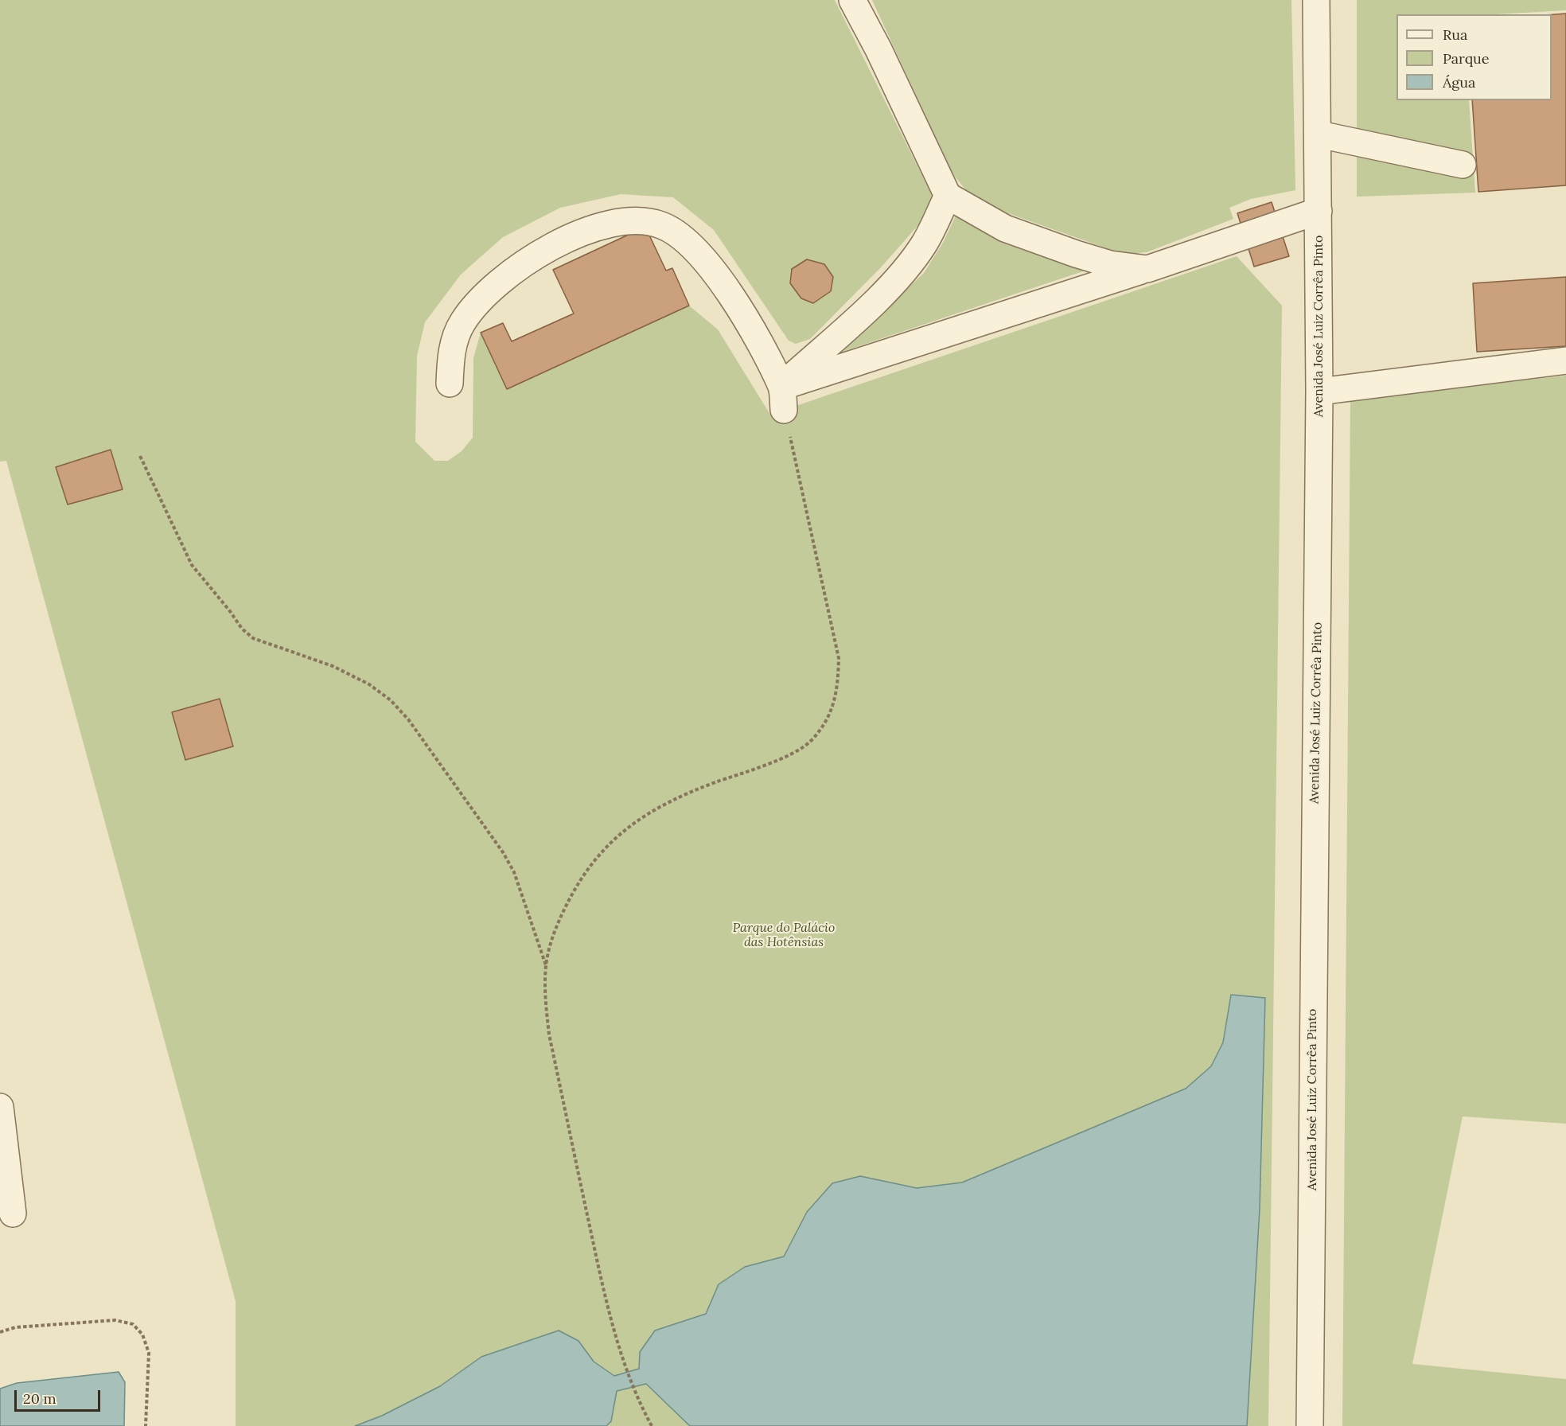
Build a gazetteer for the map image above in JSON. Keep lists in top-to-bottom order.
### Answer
{
  "streets": {
    "street": ["Avenida José Luiz Corrêa Pinto"]
  },
  "parks": ["Parque do Palácio das Hotênsias"],
  "legend": ["Rua", "Parque", "Água"],
  "scale_bar": "20 m"
}
